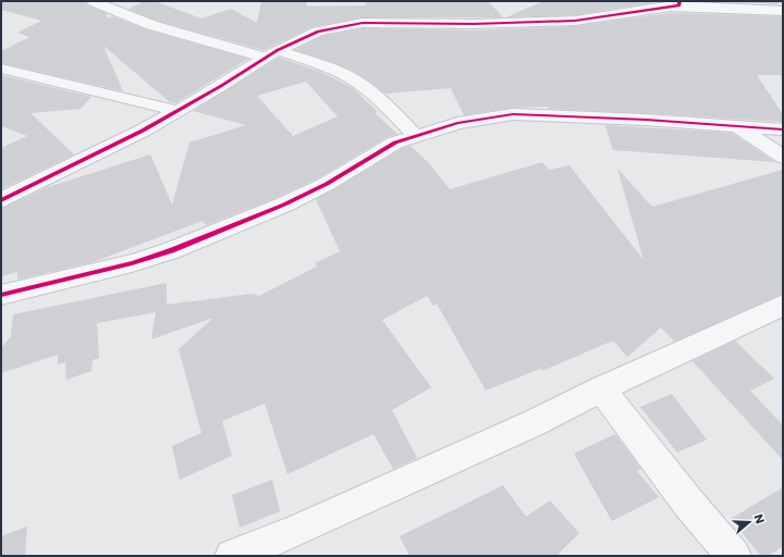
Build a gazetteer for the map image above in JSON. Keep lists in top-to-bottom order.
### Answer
{
  "north": "right"
}
